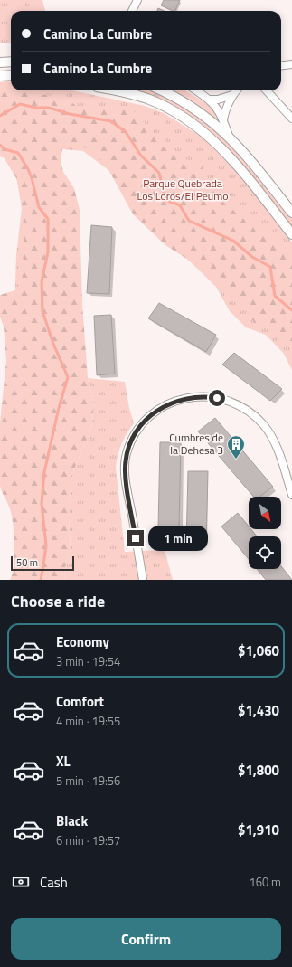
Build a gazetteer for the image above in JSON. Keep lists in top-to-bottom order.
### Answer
{
  "parks": ["Parque Quebrada Los Loros/El Peumo"],
  "places": {
    "building": ["Cumbres de la Dehesa 3"]
  },
  "scale_bar": "50 m",
  "north": "bottom right",
  "page": {
    "banner": ["Camino La Cumbre", "Camino La Cumbre"],
    "bubble": "1 min",
    "scale": "50 m",
    "heading": "Choose a ride",
    "list": [
      {
        "name": "Economy",
        "note": "3 min · 19:54",
        "value": "$1,060"
      },
      {
        "name": "Comfort",
        "note": "4 min · 19:55",
        "value": "$1,430"
      },
      {
        "name": "XL",
        "note": "5 min · 19:56",
        "value": "$1,800"
      },
      {
        "name": "Black",
        "note": "6 min · 19:57",
        "value": "$1,910"
      }
    ],
    "pay": ["Cash", "160 m"],
    "buttons": "Confirm"
  }
}
